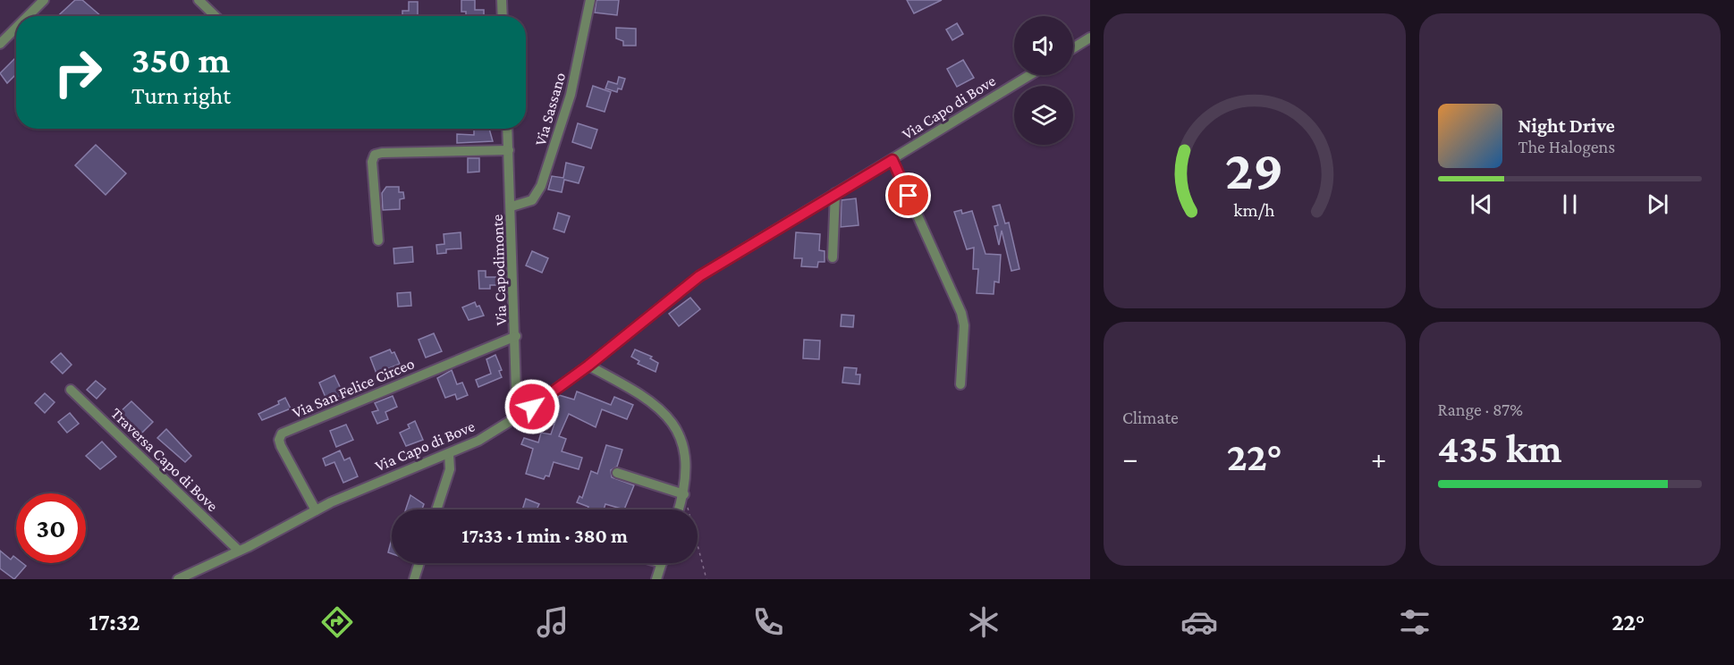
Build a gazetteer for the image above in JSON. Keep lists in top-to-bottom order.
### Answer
{
  "streets": {
    "street": [
      "Via Capo di Bove",
      "Via Sassano",
      "Via Capodimonte",
      "Via San Felice Circeo",
      "Traversa Capo di Bove"
    ]
  },
  "crossings": [
    ["Via Capo di Bove", "Via Capodimonte"],
    ["Via Capo di Bove", "Via San Felice Circeo"],
    ["Via Capo di Bove", "Traversa Capo di Bove"],
    ["Via Sassano", "Via Capodimonte"],
    ["Via Capodimonte", "Via San Felice Circeo"]
  ],
  "page": {
    "turn": ["350 m", "Turn right"],
    "song": ["Night Drive", "The Halogens"],
    "tile": [
      "Climate",
      ["Range · 87%", "435 km"]
    ],
    "heat": ["−", "22°", "+"],
    "limit": "30",
    "trip": "17:33 · 1 min · 380 m",
    "tabs": ["17:32", "22°"],
    "gauge": ["29", "km/h"]
  }
}
